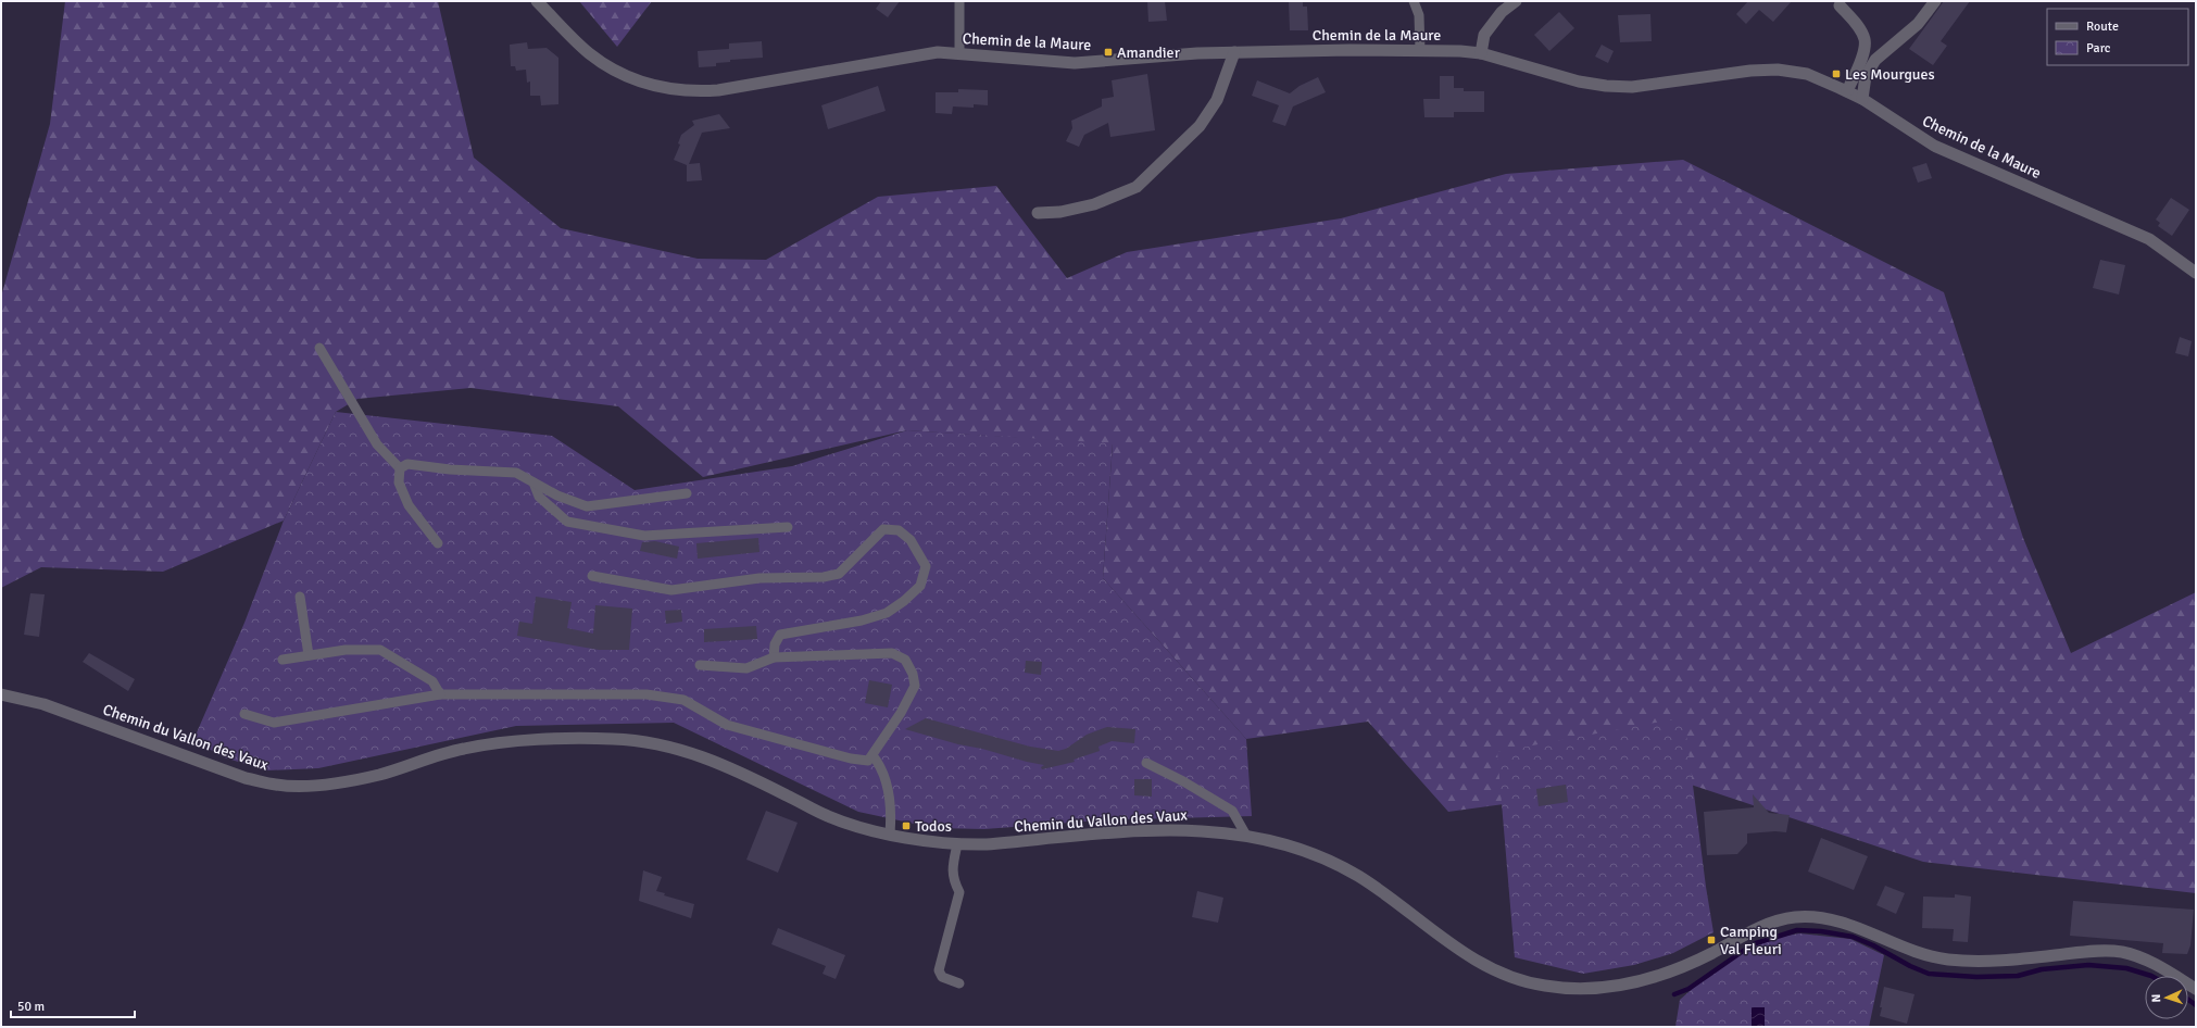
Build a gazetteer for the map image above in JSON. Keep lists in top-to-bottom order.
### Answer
{
  "streets": {
    "street": ["Chemin de la Maure", "Chemin du Vallon des Vaux"]
  },
  "places": {
    "transit": [
      "Amandier",
      "Les Mourgues",
      "Todos",
      "Camping Val Fleuri"
    ]
  },
  "legend": ["Route", "Parc"],
  "scale_bar": "50 m",
  "north": "left"
}
